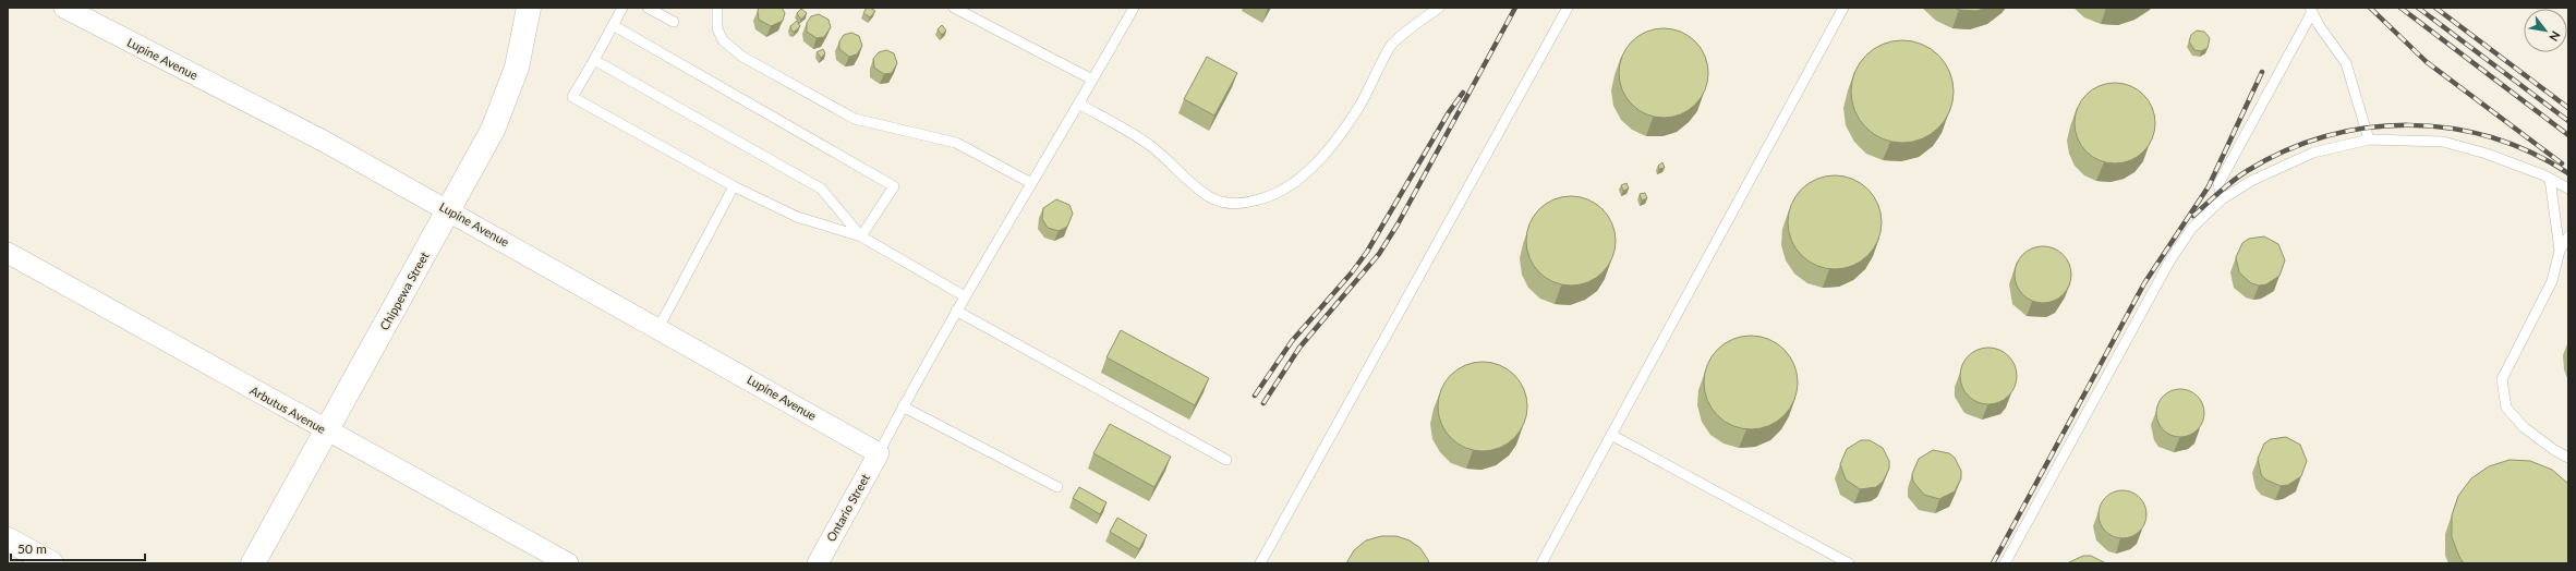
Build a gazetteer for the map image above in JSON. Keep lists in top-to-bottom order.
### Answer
{
  "streets": {
    "main road": ["Chippewa Street"],
    "street": ["Lupine Avenue", "Arbutus Avenue", "Ontario Street"]
  },
  "crossings": [
    ["Lupine Avenue", "Chippewa Street"],
    ["Lupine Avenue", "Ontario Street"],
    ["Chippewa Street", "Arbutus Avenue"]
  ],
  "scale_bar": "50 m",
  "north": "bottom right"
}
